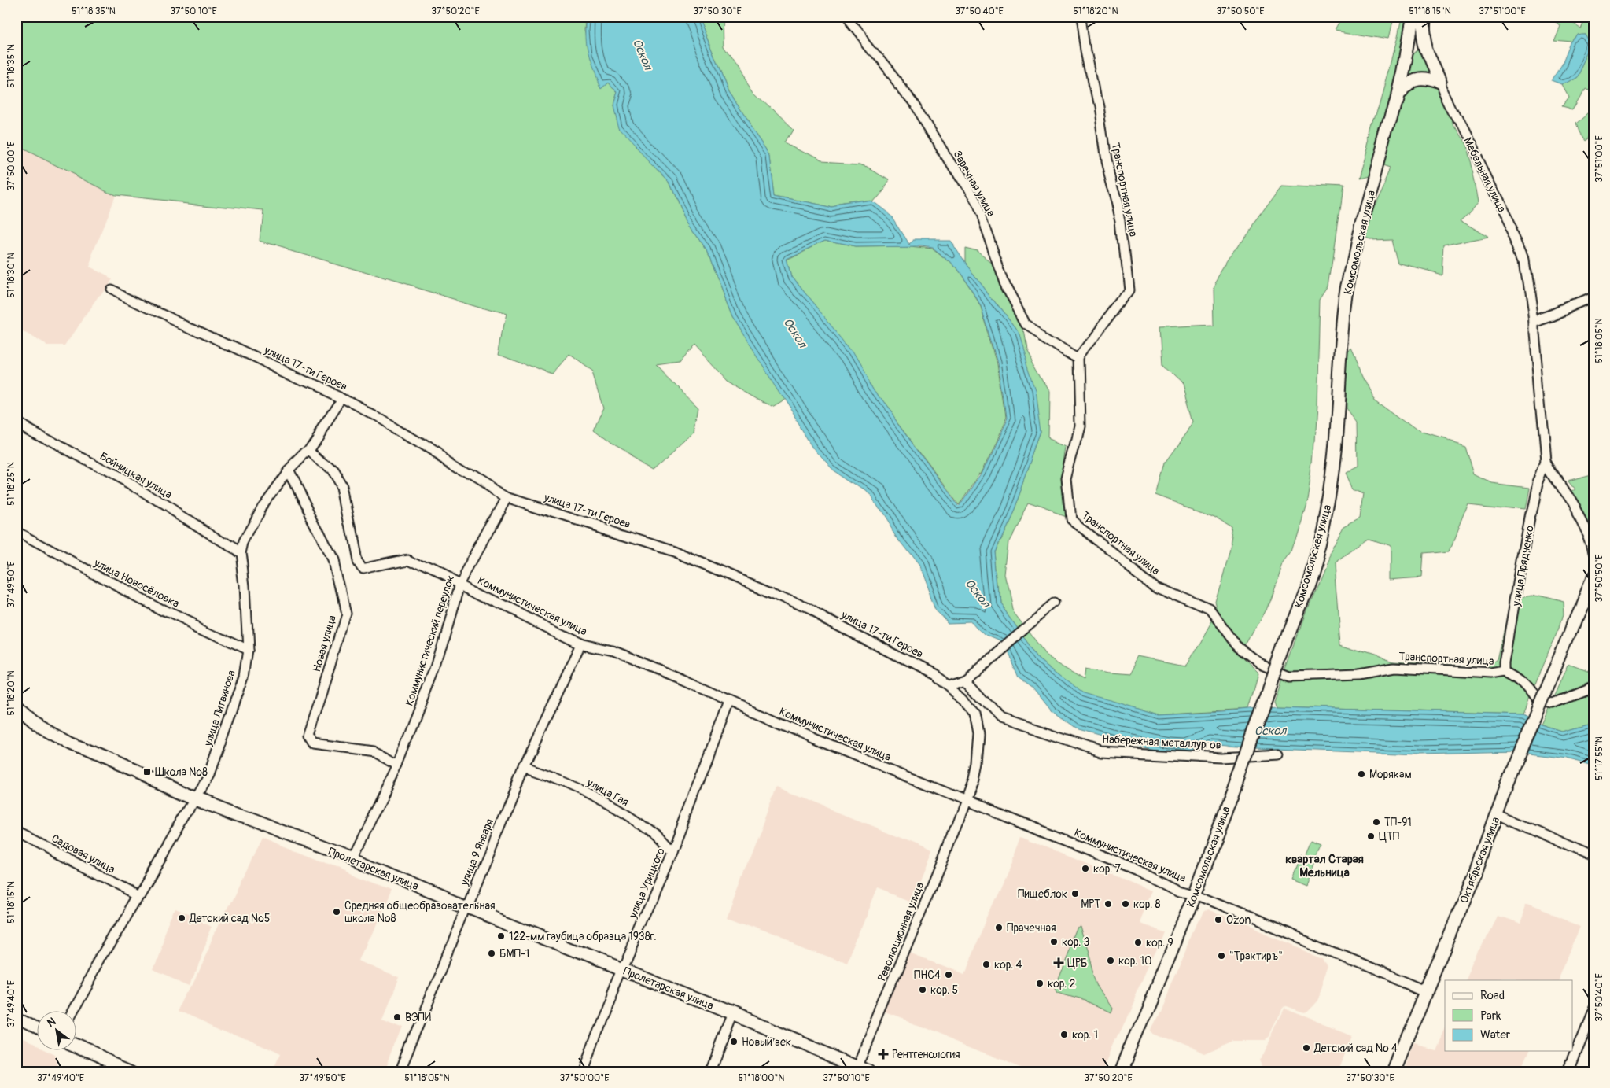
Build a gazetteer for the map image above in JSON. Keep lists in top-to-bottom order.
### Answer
{
  "streets": {
    "main road": [
      "Мебельная улица",
      "Комсомольская улица",
      "Октябрьская улица",
      "Пролетарская улица"
    ],
    "street": [
      "Заречная улица",
      "Транспортная улица",
      "улица 17-ти Героев",
      "Бойницкая улица",
      "улица Прядченко",
      "улица Новосёловка",
      "Коммунистическая улица",
      "Коммунистический переулок",
      "Новая улица",
      "улица Литвинова",
      "Набережная металлургов",
      "улица Гая",
      "улица 9 Января",
      "Садовая улица",
      "улица Урицкого",
      "Революционная улица"
    ]
  },
  "crossings": [
    ["Мебельная улица", "Комсомольская улица"],
    ["Мебельная улица", "улица Прядченко"],
    ["Заречная улица", "Транспортная улица"],
    ["Транспортная улица", "улица Прядченко"],
    ["Комсомольская улица", "Коммунистическая улица"],
    ["улица 17-ти Героев", "Коммунистическая улица"],
    ["улица 17-ти Героев", "Коммунистический переулок"],
    ["улица 17-ти Героев", "улица Литвинова"],
    ["улица 17-ти Героев", "Революционная улица"],
    ["Бойницкая улица", "улица Литвинова"],
    ["улица Новосёловка", "улица Литвинова"],
    ["Коммунистическая улица", "Коммунистический переулок"],
    ["Коммунистическая улица", "улица Литвинова"],
    ["Коммунистическая улица", "улица 9 Января"],
    ["Коммунистическая улица", "Октябрьская улица"],
    ["Коммунистическая улица", "улица Урицкого"],
    ["Коммунистическая улица", "Революционная улица"],
    ["Коммунистический переулок", "Новая улица"],
    ["Коммунистический переулок", "Пролетарская улица"],
    ["Новая улица", "улица Литвинова"],
    ["улица Литвинова", "Садовая улица"],
    ["улица Литвинова", "Пролетарская улица"],
    ["улица Гая", "улица 9 Января"],
    ["улица Гая", "улица Урицкого"],
    ["улица 9 Января", "Пролетарская улица"],
    ["Пролетарская улица", "улица Урицкого"],
    ["Пролетарская улица", "Революционная улица"]
  ],
  "districts": ["квартал Старая Мельница"],
  "water": ["Оскол"],
  "places": {
    "transit": ["Школа №8"],
    "other": [
      "Морякам",
      "ТП-91",
      "ЦТП",
      "кор. 7",
      "Пищеблок",
      "МРТ",
      "кор. 8",
      "Средняя общеобразовательная школа №8",
      "Детский сад №5",
      "Ozon",
      "Прачечная",
      "122-мм гаубица образца 1938г.",
      "кор. 3",
      "кор. 9",
      "БМП-1",
      "\"Трактиръ\"",
      "кор. 10",
      "кор. 4",
      "ПНС4",
      "кор. 2",
      "кор. 5",
      "ВЭПИ",
      "кор. 1",
      "Новый век",
      "Детский сад № 4"
    ],
    "health": ["ЦРБ", "Рентгенология"]
  },
  "legend": ["Road", "Park", "Water"],
  "north": "top left",
  "coordinates": [
    "51°18'35\"N",
    "37°50'10\"E",
    "37°50'20\"E",
    "37°50'30\"E",
    "37°50'40\"E",
    "51°18'20\"N",
    "37°50'50\"E",
    "51°18'15\"N",
    "37°51'00\"E",
    "37°50'00\"E",
    "51°18'30\"N",
    "51°18'05\"N",
    "51°18'25\"N",
    "37°49'50\"E",
    "51°17'55\"N",
    "37°49'40\"E",
    "51°18'00\"N"
  ]
}
